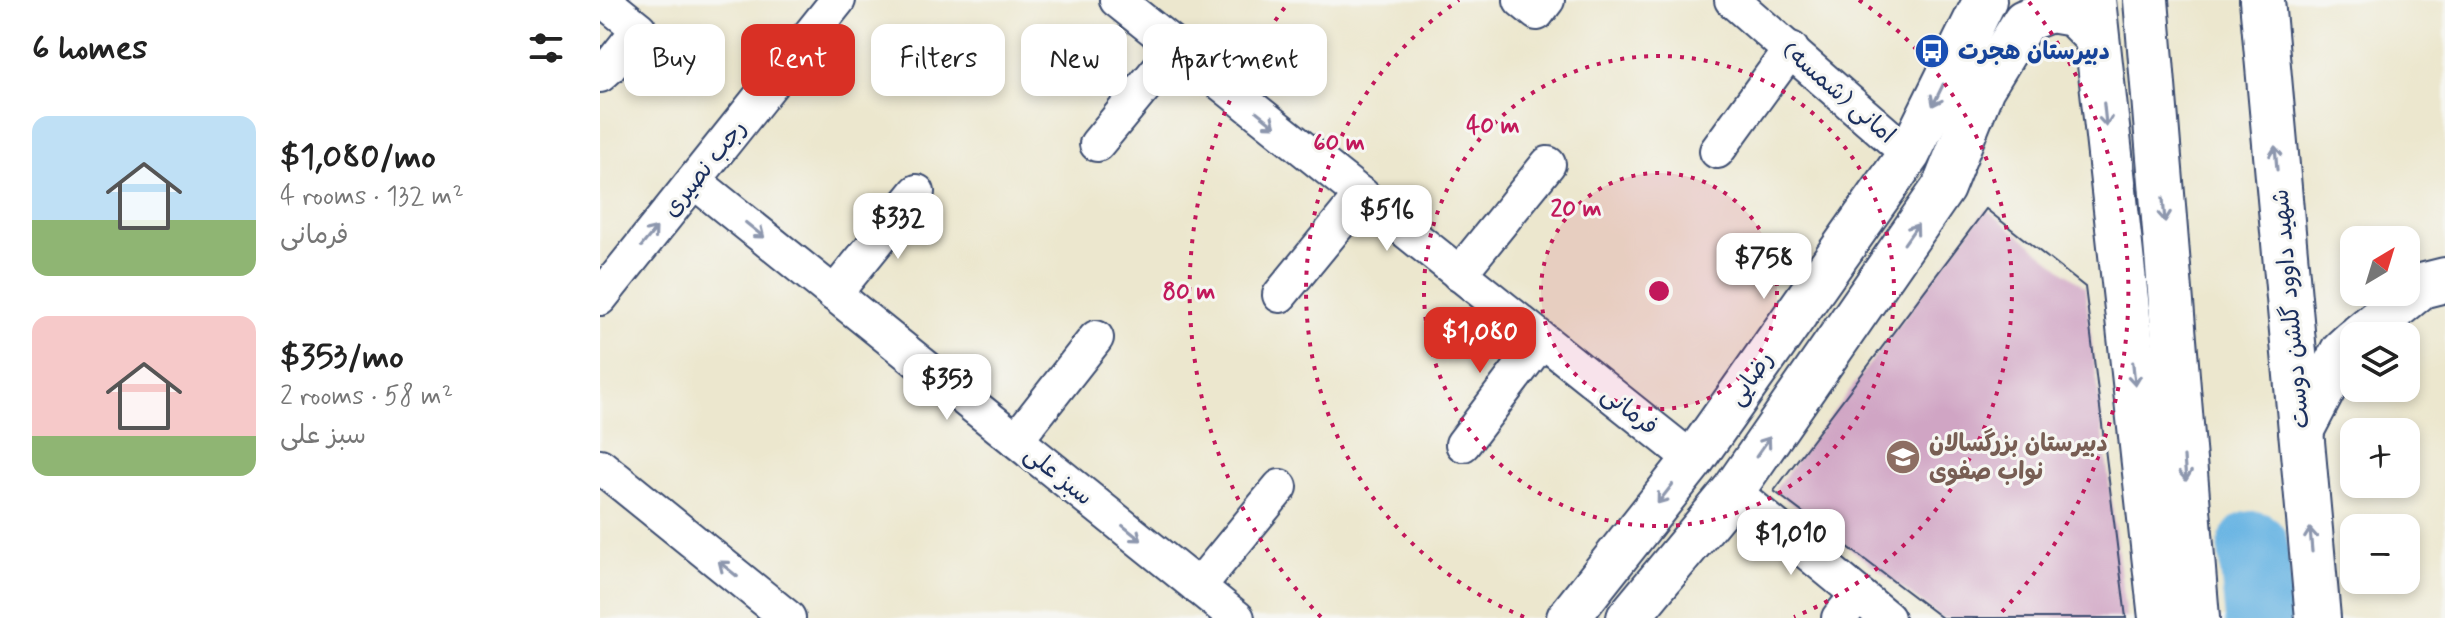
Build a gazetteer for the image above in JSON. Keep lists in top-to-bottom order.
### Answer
{
  "streets": {
    "main road": ["شهید داوود گلشن دوست"],
    "street": [
      "امانی (شمسه)",
      "رجب نصیری",
      "رضایی",
      "فرمانی",
      "سبز علی"
    ]
  },
  "crossings": [
    ["امانی (شمسه)", "رضایی"],
    ["رجب نصیری", "سبز علی"],
    ["رضایی", "فرمانی"]
  ],
  "one_way": ["رجب نصیری", "سبز علی"],
  "places": {
    "bus stop": ["دبیرستان هجرت"],
    "school or university": ["دبیرستان بزرگسالان نواب صفوی"]
  },
  "north": "top right",
  "page": {
    "heading": "6 homes",
    "chip": [
      "Buy",
      "Rent",
      "Filters",
      "New",
      "Apartment"
    ],
    "list": [
      {
        "name": "$1,080/mo",
        "note": "4 rooms · 132 m² · فرمانی"
      },
      {
        "name": "$353/mo",
        "note": "2 rooms · 58 m² · سبز علی"
      }
    ],
    "price": [
      "$516",
      "$332",
      "$758",
      "$1,080",
      "$353",
      "$1,010"
    ],
    "map_buttons": ["+", "−"]
  },
  "rings": [
    "40 m",
    "60 m",
    "20 m",
    "80 m"
  ]
}
